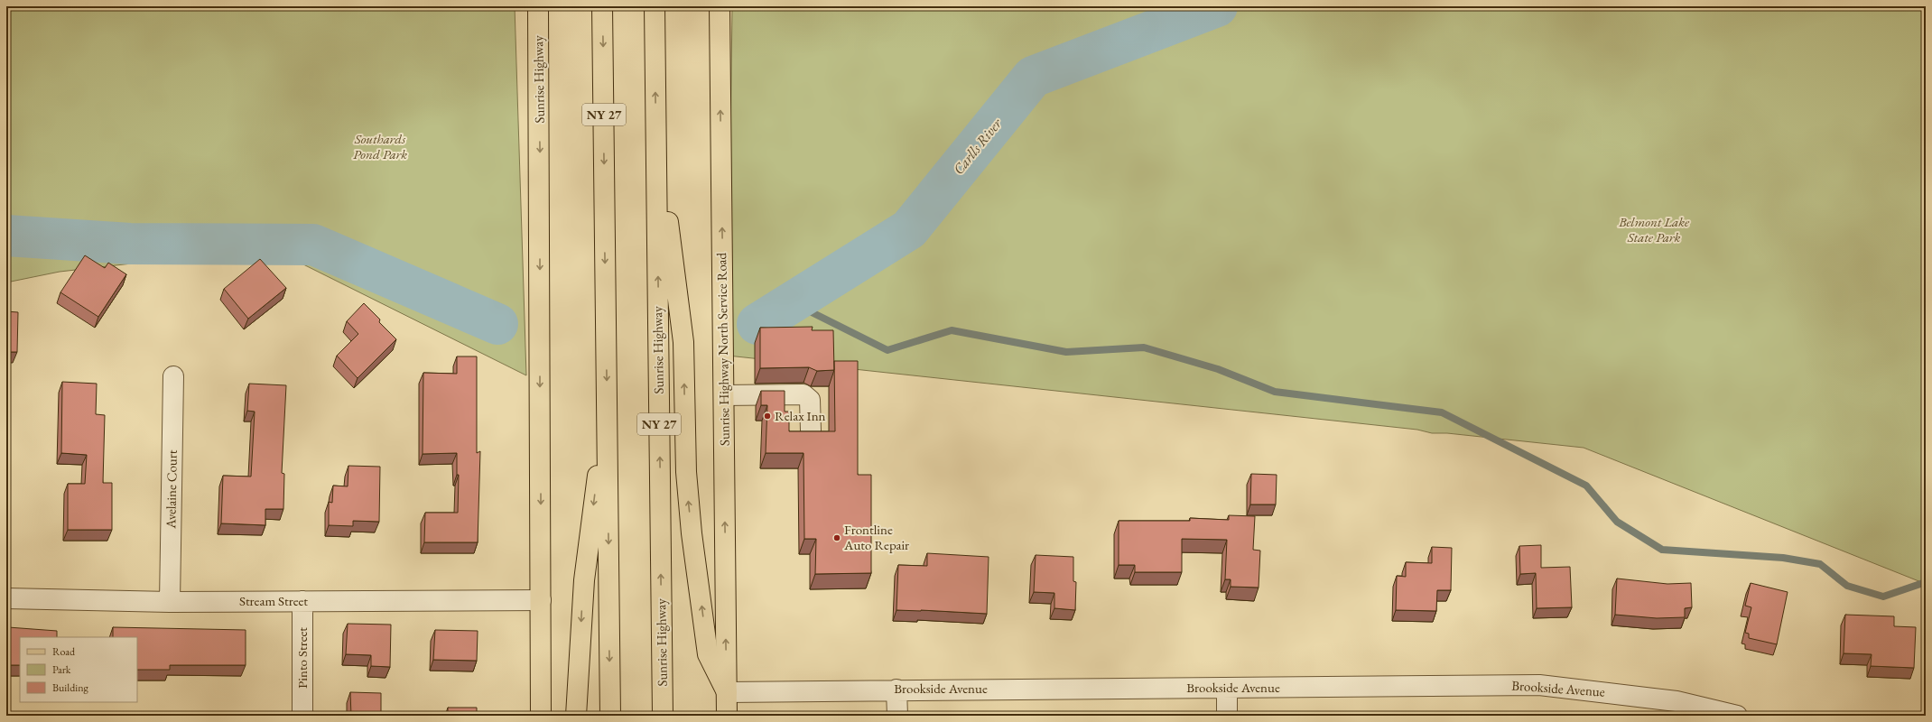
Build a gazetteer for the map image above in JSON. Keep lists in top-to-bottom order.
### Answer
{
  "streets": {
    "main road": ["Sunrise Highway", "NY 27", "Sunrise Highway North Service Road"],
    "street": [
      "Avelaine Court",
      "Stream Street",
      "Pinto Street",
      "Brookside Avenue"
    ]
  },
  "crossings": [
    ["Sunrise Highway", "Stream Street"],
    ["Sunrise Highway North Service Road", "Brookside Avenue"],
    ["Avelaine Court", "Stream Street"],
    ["Stream Street", "Pinto Street"]
  ],
  "water": ["Carlls River"],
  "parks": ["Southards Pond Park", "Belmont Lake State Park"],
  "places": ["Relax Inn", "Frontline Auto Repair"],
  "legend": ["Road", "Park", "Building"]
}
